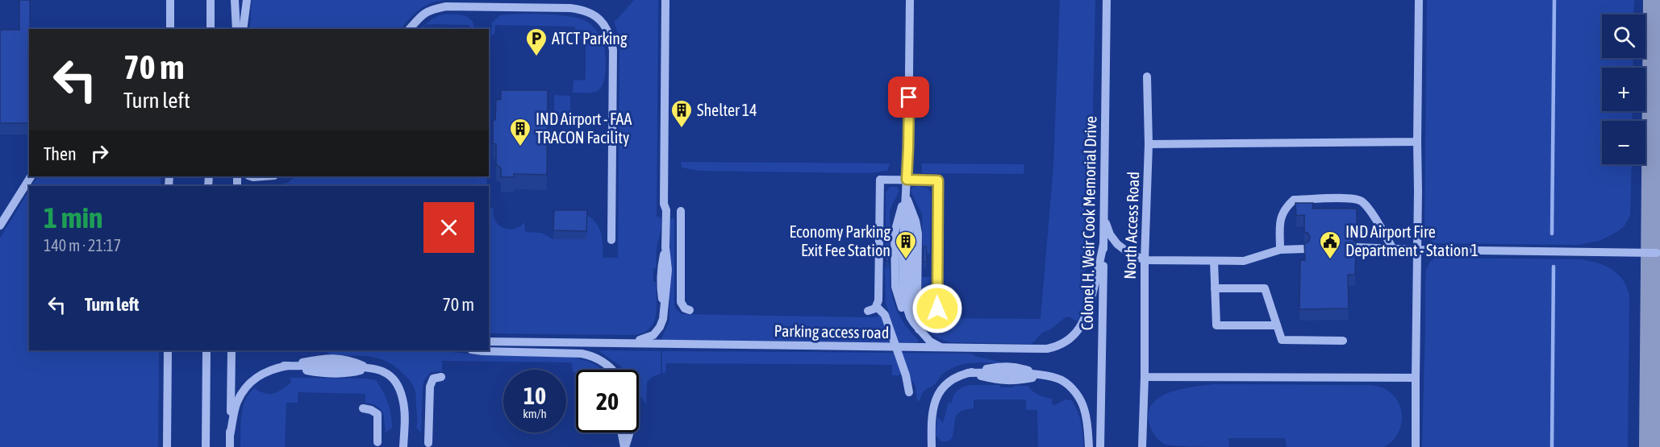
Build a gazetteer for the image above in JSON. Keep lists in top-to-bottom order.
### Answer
{
  "streets": {
    "street": ["Colonel H. Weir Cook Memorial Drive", "North Access Road", "Parking access road"]
  },
  "crossings": [
    ["Colonel H. Weir Cook Memorial Drive", "Parking access road"]
  ],
  "places": {
    "parking": ["ATCT Parking"],
    "building": ["Shelter 14", "IND Airport - FAA TRACON Facility", "Economy Parking Exit Fee Station"],
    "public building": ["IND Airport Fire Department - Station 1"]
  },
  "page": {
    "map_buttons": ["+", "−"],
    "turn": ["70 m", "Turn left"],
    "then": "Then",
    "heading": ["1 min", "140 m · 21:17"],
    "list": [
      {
        "name": "Turn left",
        "value": "70 m"
      }
    ],
    "speed": "10 km/h",
    "limit": "20"
  }
}
